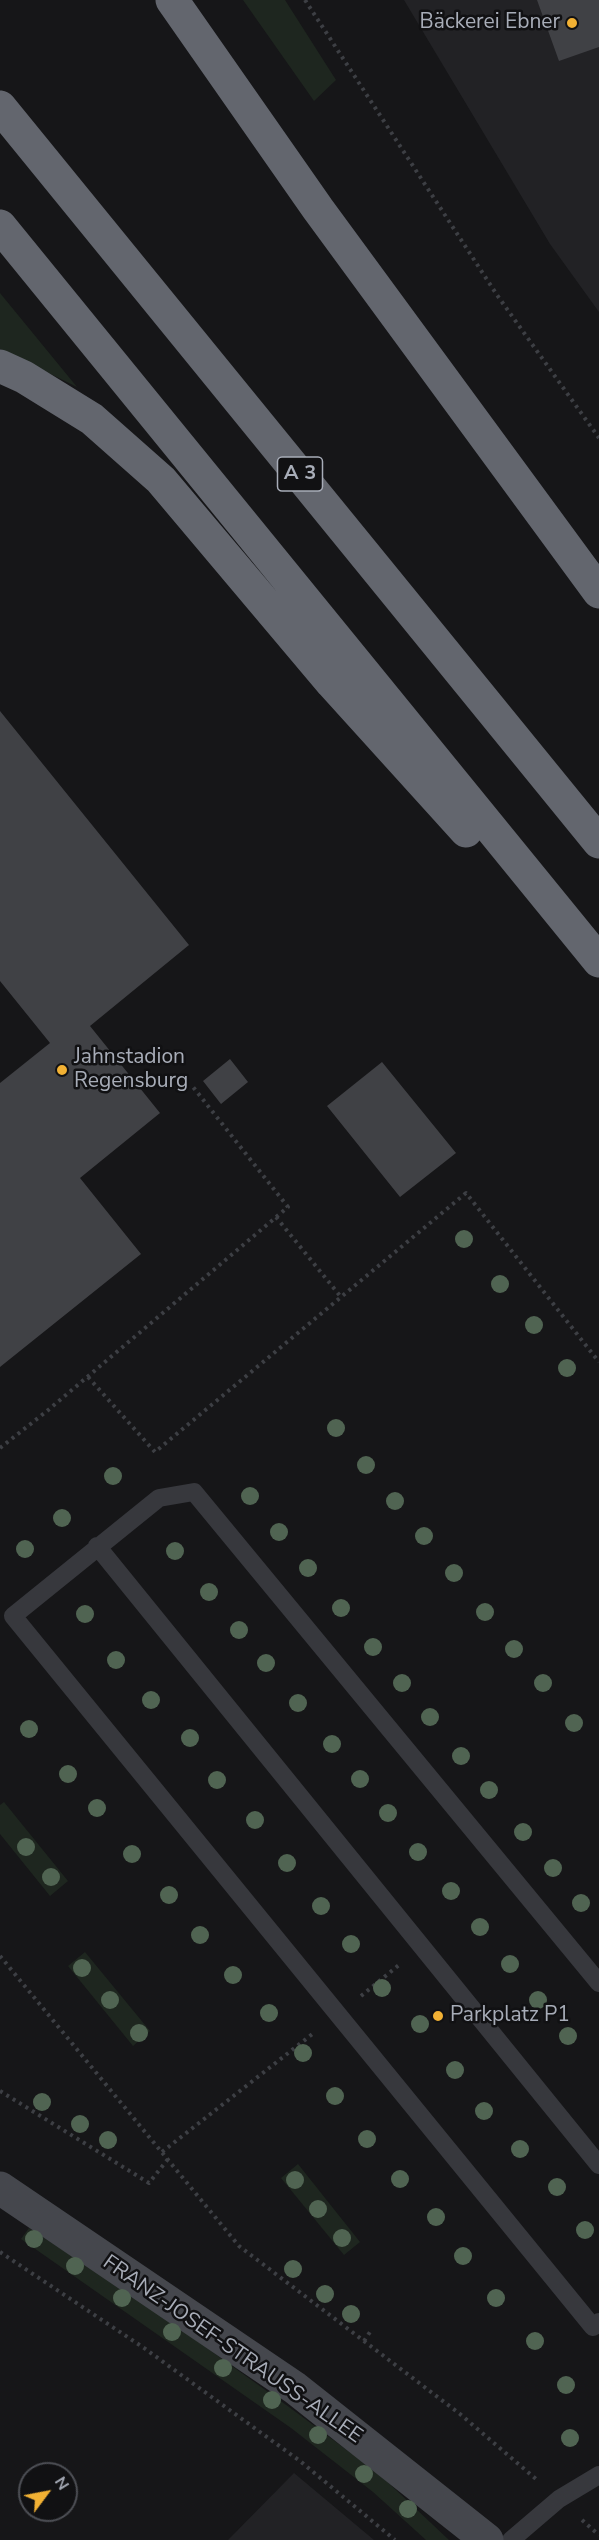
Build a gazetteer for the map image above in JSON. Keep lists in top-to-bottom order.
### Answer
{
  "streets": {
    "highway": ["A 3"],
    "street": ["FRANZ-JOSEF-STRAUSS-ALLEE"]
  },
  "places": ["Bäckerei Ebner", "Jahnstadion Regensburg", "Parkplatz P1"],
  "north": "top right"
}
